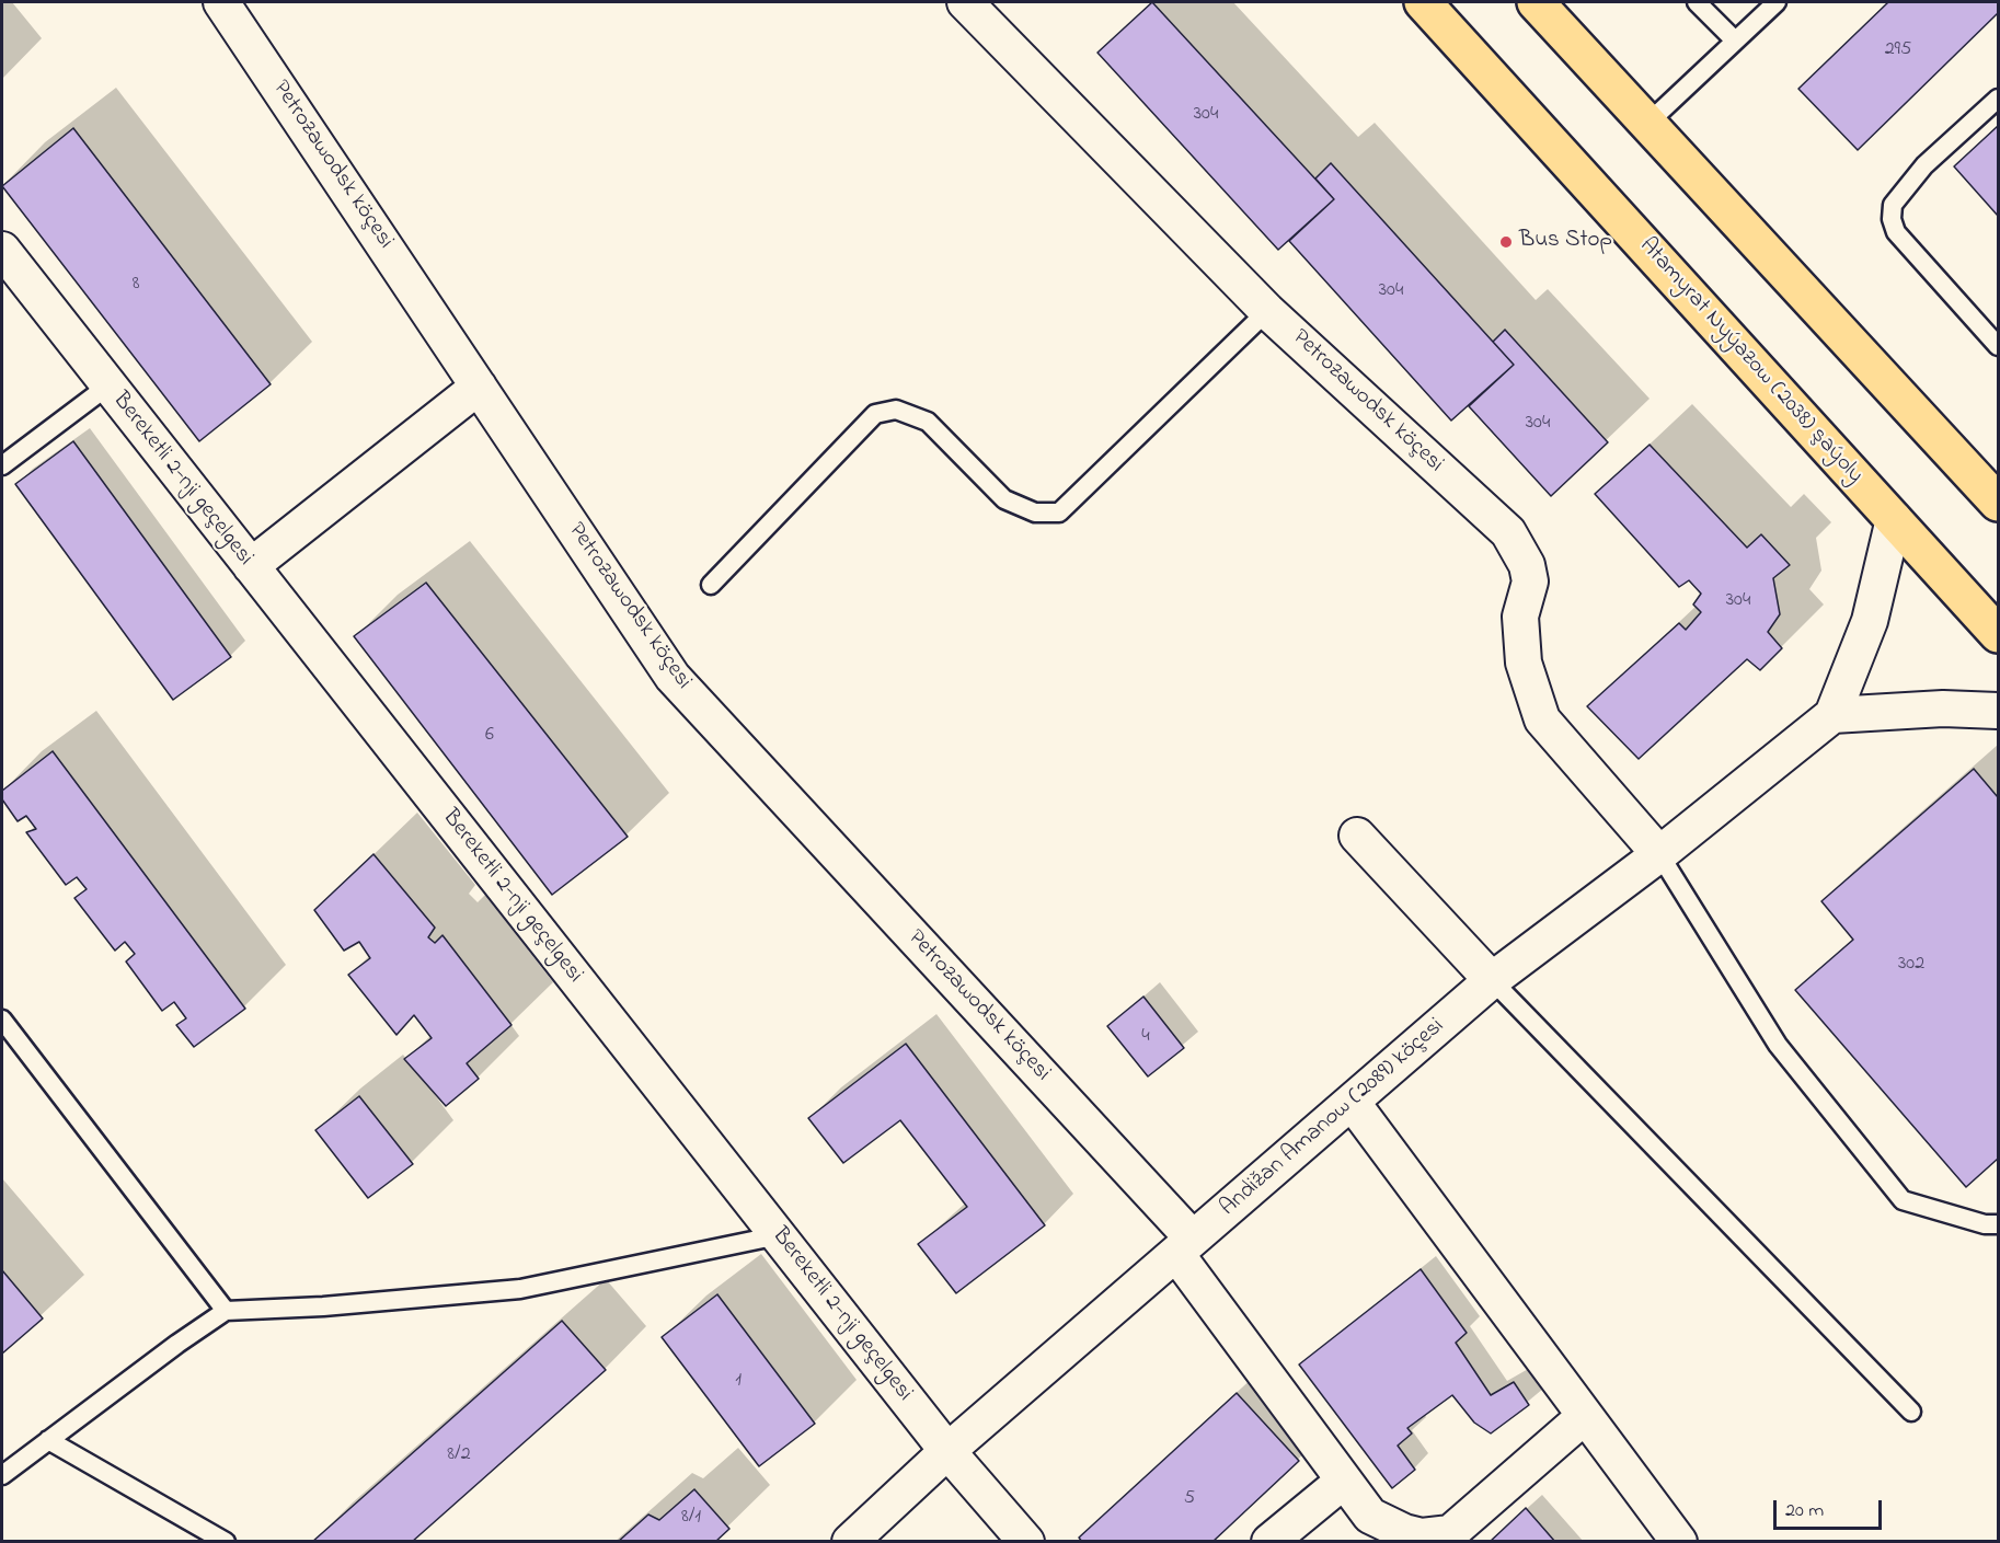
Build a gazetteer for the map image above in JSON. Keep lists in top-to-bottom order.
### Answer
{
  "streets": {
    "main road": ["Atamyrat Nyýazow (2038) şaýoly"],
    "street": ["Petrozawodsk köçesi", "Bereketli 2-nji geçelgesi", "Andižan Amanow (2089) köçesi"]
  },
  "crossings": [
    ["Petrozawodsk köçesi", "Andižan Amanow (2089) köçesi"],
    ["Atamyrat Nyýazow (2038) şaýoly", "Andižan Amanow (2089) köçesi"],
    ["Bereketli 2-nji geçelgesi", "Andižan Amanow (2089) köçesi"]
  ],
  "places": ["Bus Stop"],
  "house_numbers": [
    "295",
    "304",
    "8",
    "304",
    "304",
    "304",
    "6",
    "302",
    "4",
    "1",
    "8/2",
    "5",
    "8/1"
  ],
  "scale_bar": "20 m"
}
